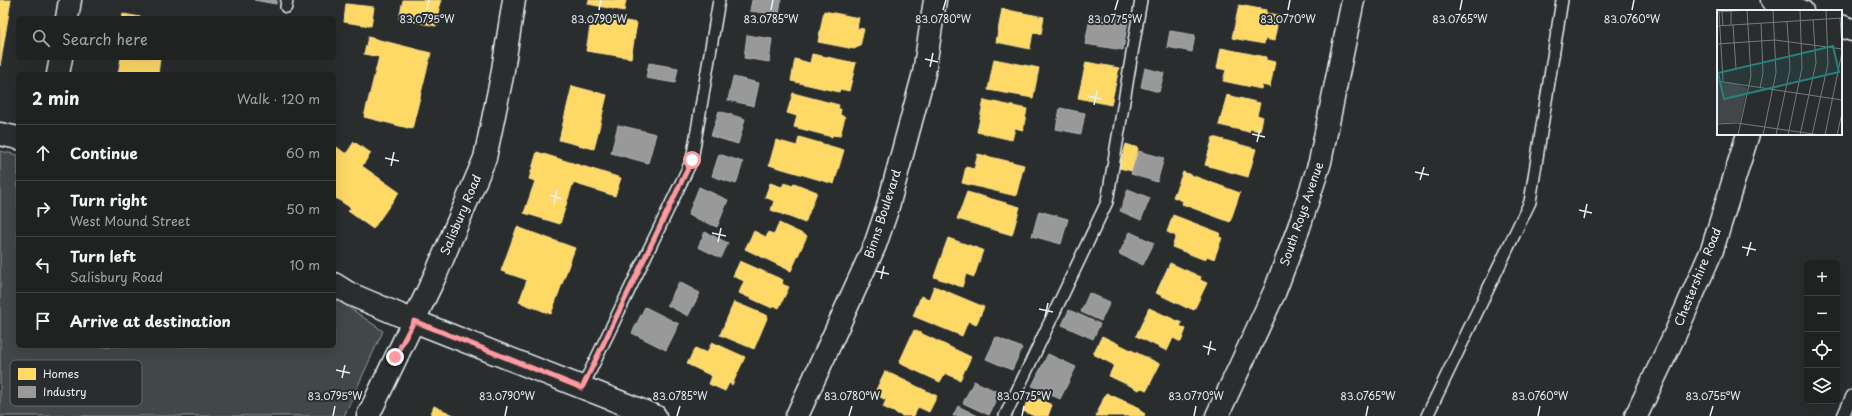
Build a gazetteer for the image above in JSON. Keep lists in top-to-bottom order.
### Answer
{
  "streets": {
    "street": [
      "Binns Boulevard",
      "South Roys Avenue",
      "Salisbury Road",
      "Chestershire Road"
    ]
  },
  "legend": ["Homes", "Industry"],
  "page": {
    "search": "Search here",
    "heading": ["2 min", "Walk · 120 m"],
    "list": [
      ["Continue", "60 m"],
      ["Turn right", "West Mound Street", "50 m"],
      ["Turn left", "Salisbury Road", "10 m"],
      "Arrive at destination"
    ],
    "map_buttons": ["+", "−"]
  },
  "coordinates": [
    "83.0795°W",
    "83.0790°W",
    "83.0785°W",
    "83.0780°W",
    "83.0775°W",
    "83.0770°W",
    "83.0765°W",
    "83.0760°W",
    "83.0755°W"
  ]
}
